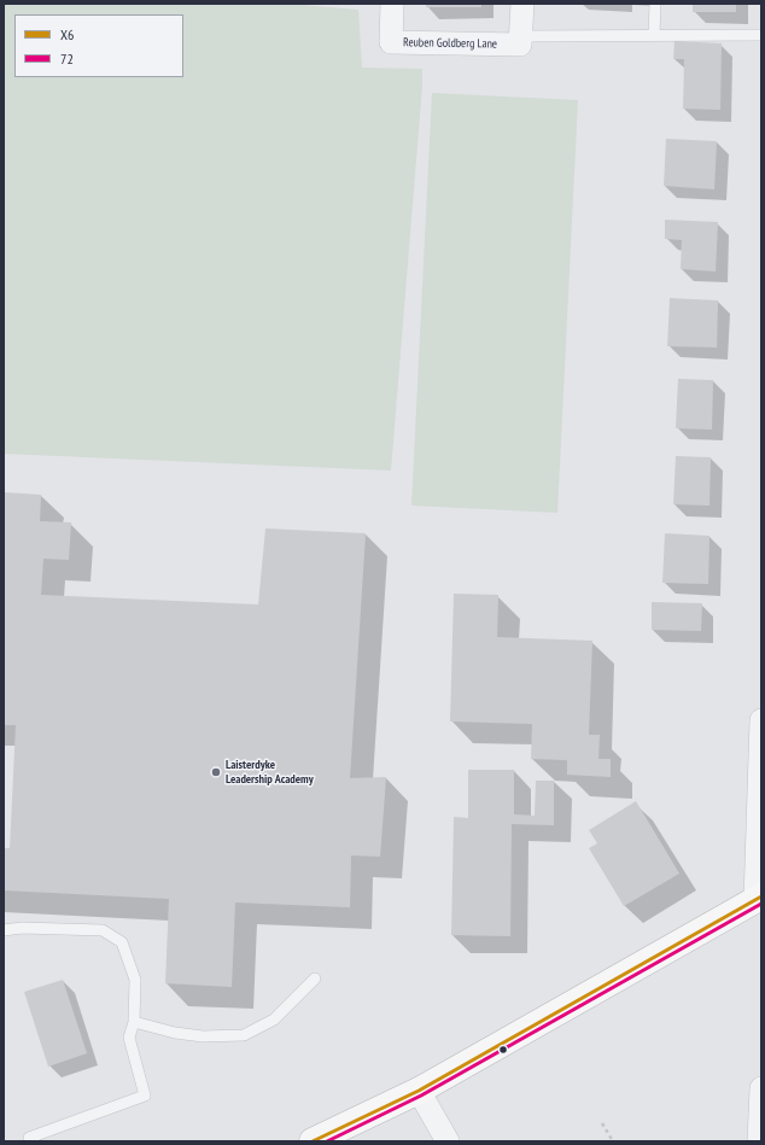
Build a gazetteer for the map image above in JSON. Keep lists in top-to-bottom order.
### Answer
{
  "streets": {
    "street": ["Reuben Goldberg Lane"]
  },
  "places": ["Laisterdyke Leadership Academy"],
  "lines": ["transit line X6", "transit line 72"],
  "legend": ["X6", "72"]
}
